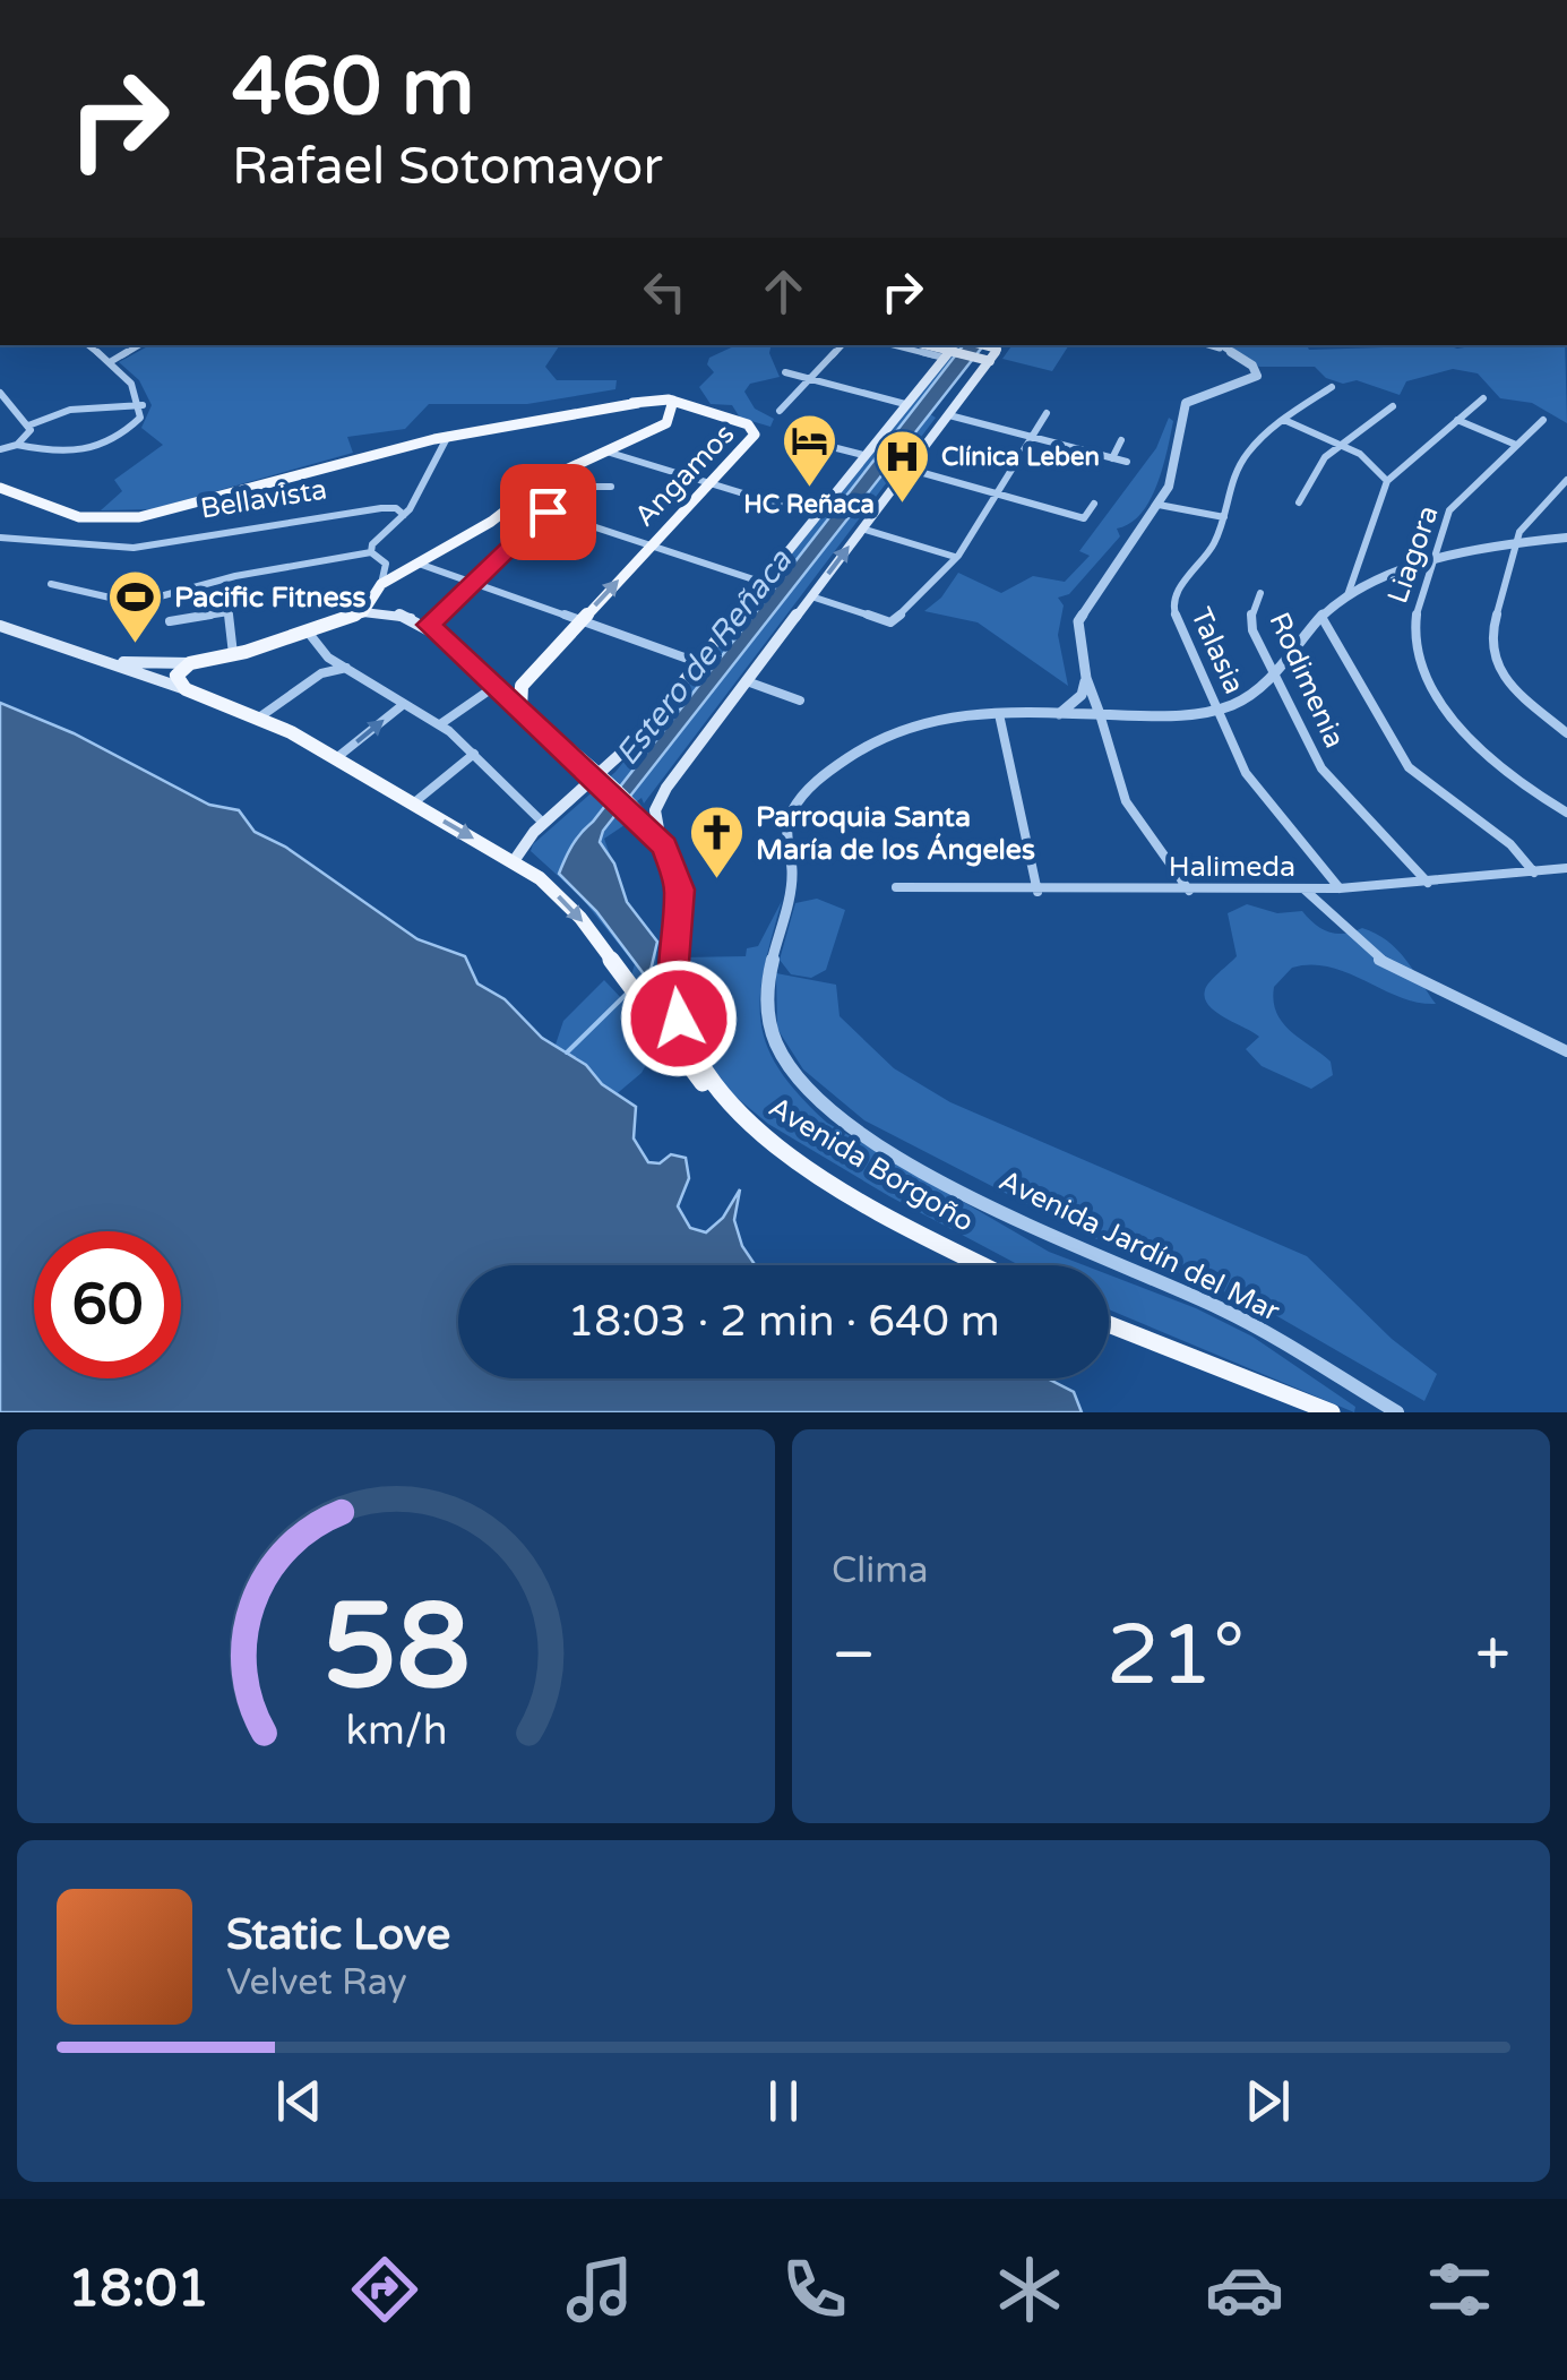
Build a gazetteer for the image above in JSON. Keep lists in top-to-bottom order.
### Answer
{
  "streets": {
    "main road": ["Angamos", "Avenida Borgoño"],
    "street": [
      "Bellavista",
      "Liagora",
      "Talasia",
      "Rodimenia",
      "Halimeda",
      "Avenida Jardín del Mar"
    ]
  },
  "crossings": [
    ["Angamos", "Avenida Borgoño"],
    ["Talasia", "Halimeda"],
    ["Talasia", "Avenida Jardín del Mar"],
    ["Rodimenia", "Halimeda"]
  ],
  "water": ["Estero de Reñaca"],
  "places": {
    "hotel": ["HC Reñaca"],
    "hospital": ["Clínica Leben"],
    "sports": ["Pacific Fitness"],
    "church": ["Parroquia Santa María de los Ángeles"]
  },
  "page": {
    "turn": ["460 m", "Rafael Sotomayor"],
    "limit": "60",
    "trip": "18:03 · 2 min · 640 m",
    "tile": "Clima",
    "heat": ["−", "21°", "+"],
    "song": ["Static Love", "Velvet Ray"],
    "tabs": "18:01",
    "gauge": ["58", "km/h"]
  }
}
